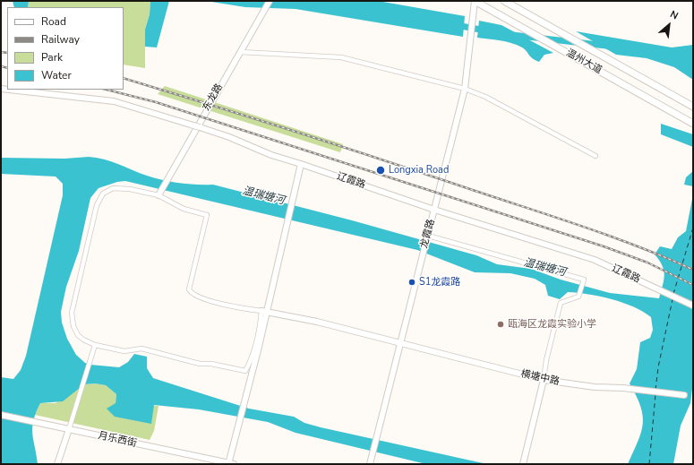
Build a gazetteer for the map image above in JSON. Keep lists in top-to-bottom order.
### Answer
{
  "streets": {
    "main road": ["温州大道"],
    "street": [
      "东龙路",
      "辽霞路",
      "龙霞路",
      "横塘中路",
      "月乐西街"
    ]
  },
  "crossings": [
    ["温州大道", "龙霞路"],
    ["辽霞路", "龙霞路"],
    ["龙霞路", "横塘中路"]
  ],
  "water": ["温瑞塘河"],
  "places": ["Longxia Road", "S1龙霞路", "瓯海区龙霞实验小学"],
  "legend": [
    "Road",
    "Railway",
    "Park",
    "Water"
  ],
  "north": "top right"
}
